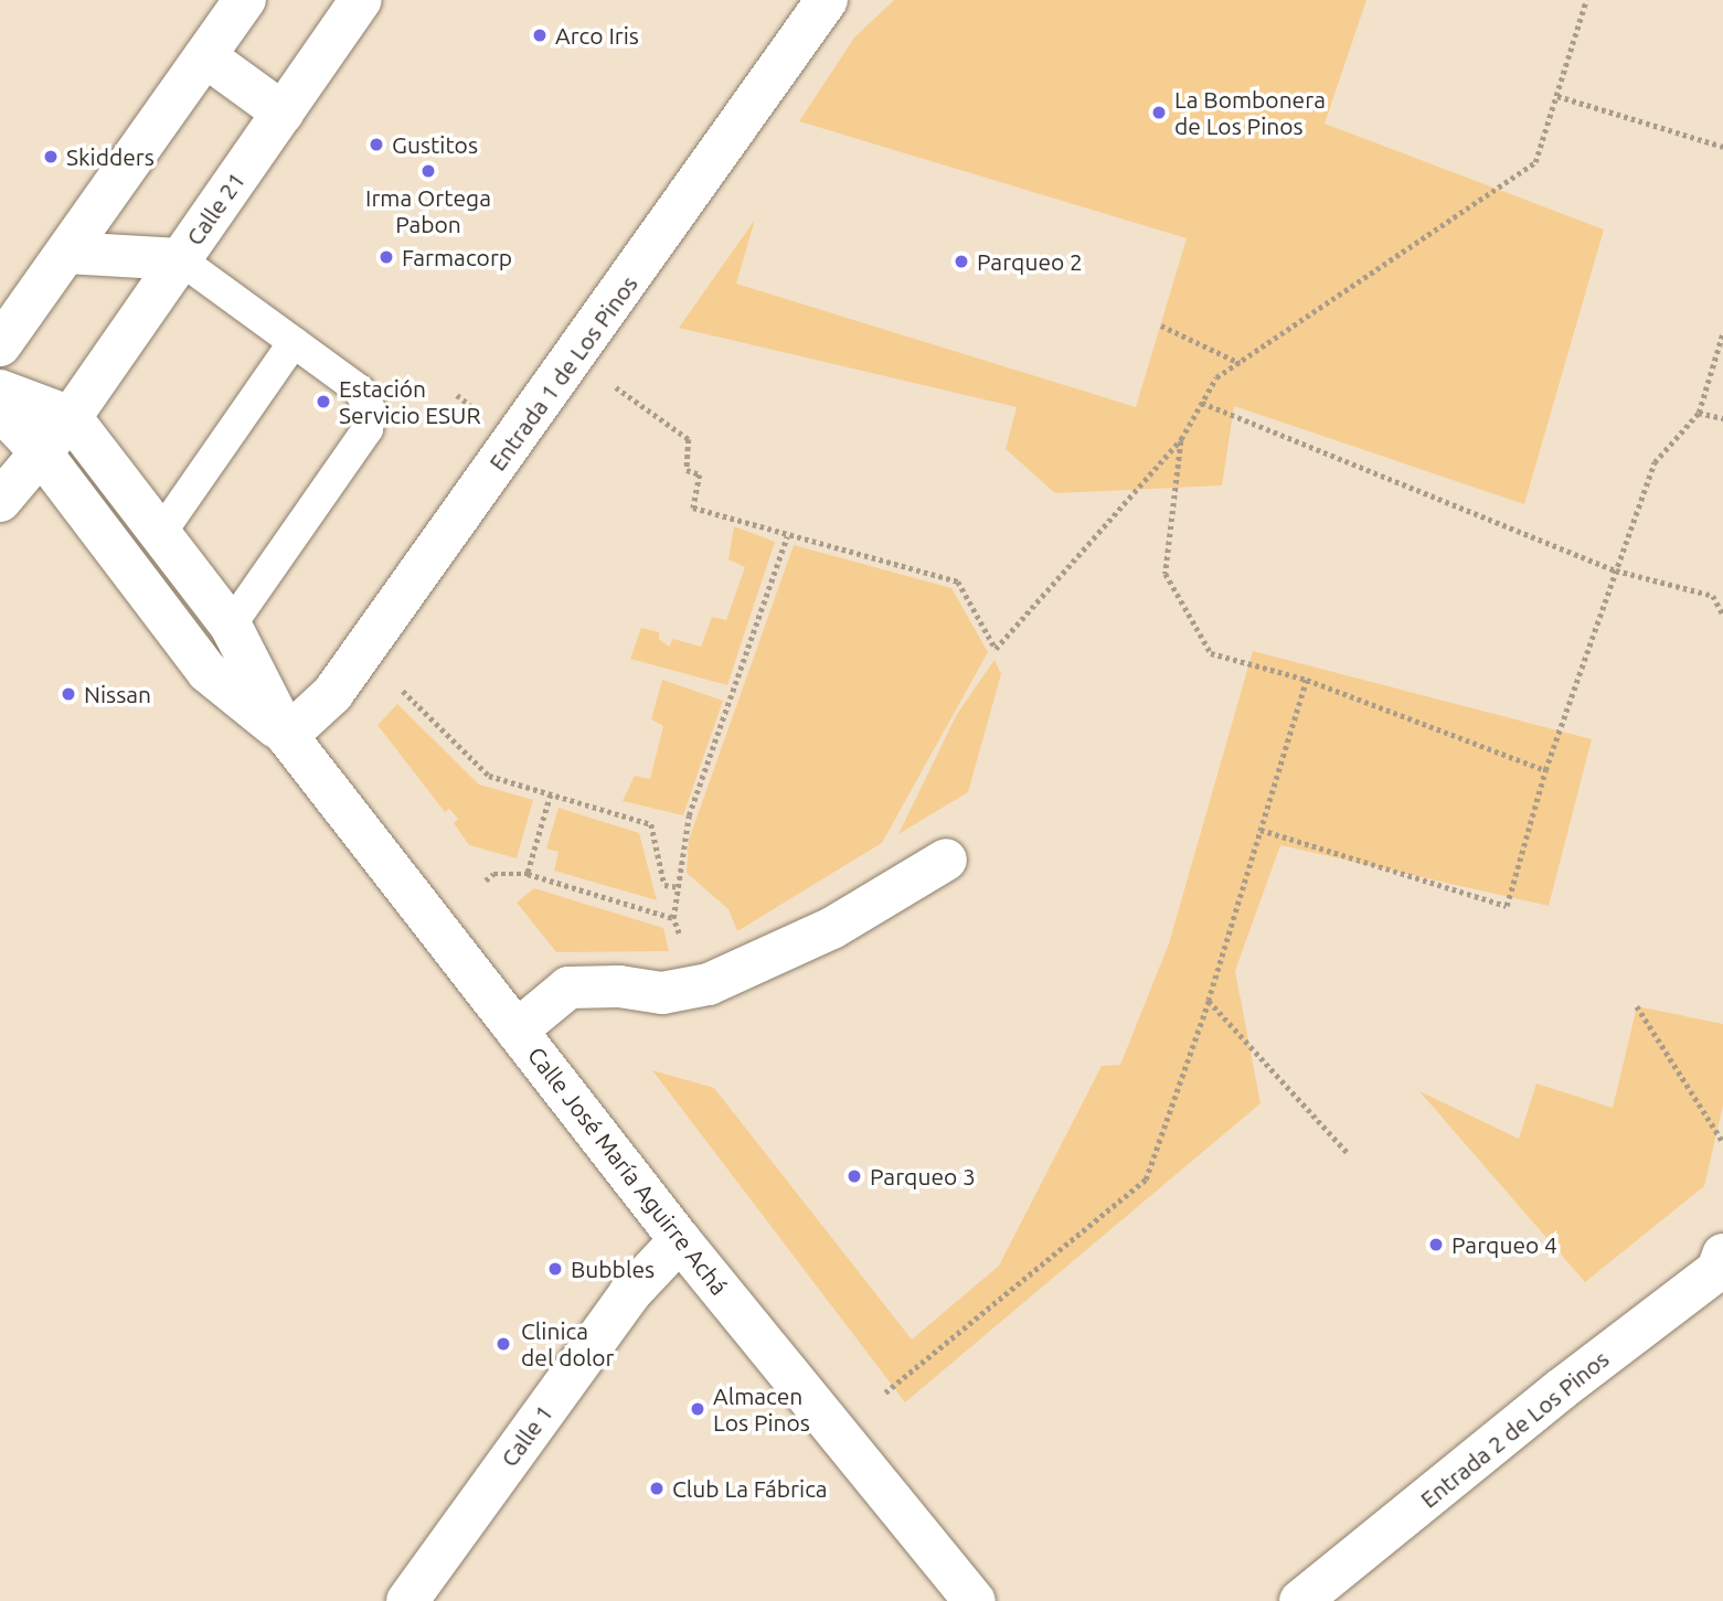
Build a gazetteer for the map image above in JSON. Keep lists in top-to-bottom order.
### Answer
{
  "streets": {
    "street": [
      "Calle 21",
      "Entrada 1 de Los Pinos",
      "Calle José María Aguirre Achá",
      "Entrada 2 de Los Pinos",
      "Calle 1"
    ]
  },
  "crossings": [
    ["Calle 21", "Calle José María Aguirre Achá"],
    ["Entrada 1 de Los Pinos", "Calle José María Aguirre Achá"],
    ["Calle José María Aguirre Achá", "Calle 1"]
  ],
  "places": [
    "Arco Iris",
    "La Bombonera de Los Pinos",
    "Gustitos",
    "Skidders",
    "Irma Ortega Pabon",
    "Farmacorp",
    "Parqueo 2",
    "Estación Servicio ESUR",
    "Nissan",
    "Parqueo 3",
    "Parqueo 4",
    "Bubbles",
    "Clinica del dolor",
    "Almacen Los Pinos",
    "Club La Fábrica"
  ]
}
